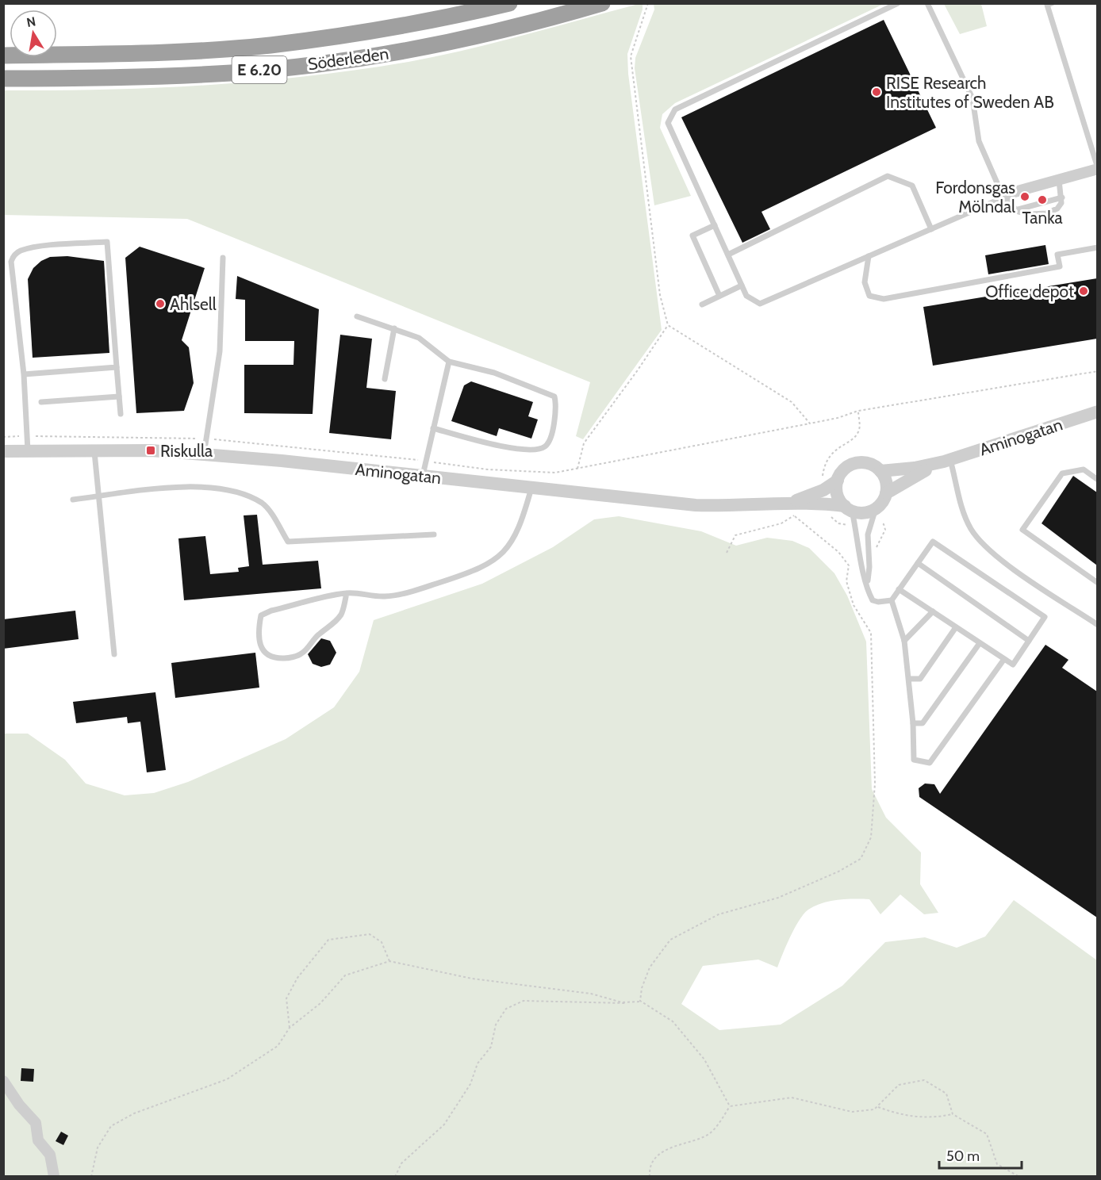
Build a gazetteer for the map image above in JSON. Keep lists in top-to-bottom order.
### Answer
{
  "streets": {
    "highway": ["Söderleden", "E 6.20"],
    "street": ["Aminogatan"]
  },
  "places": {
    "other": [
      "RISE Research Institutes of Sweden AB",
      "Fordonsgas Mölndal",
      "Tanka",
      "Office depot",
      "Ahlsell"
    ],
    "transit": ["Riskulla"]
  },
  "scale_bar": "50 m",
  "north": "top"
}
